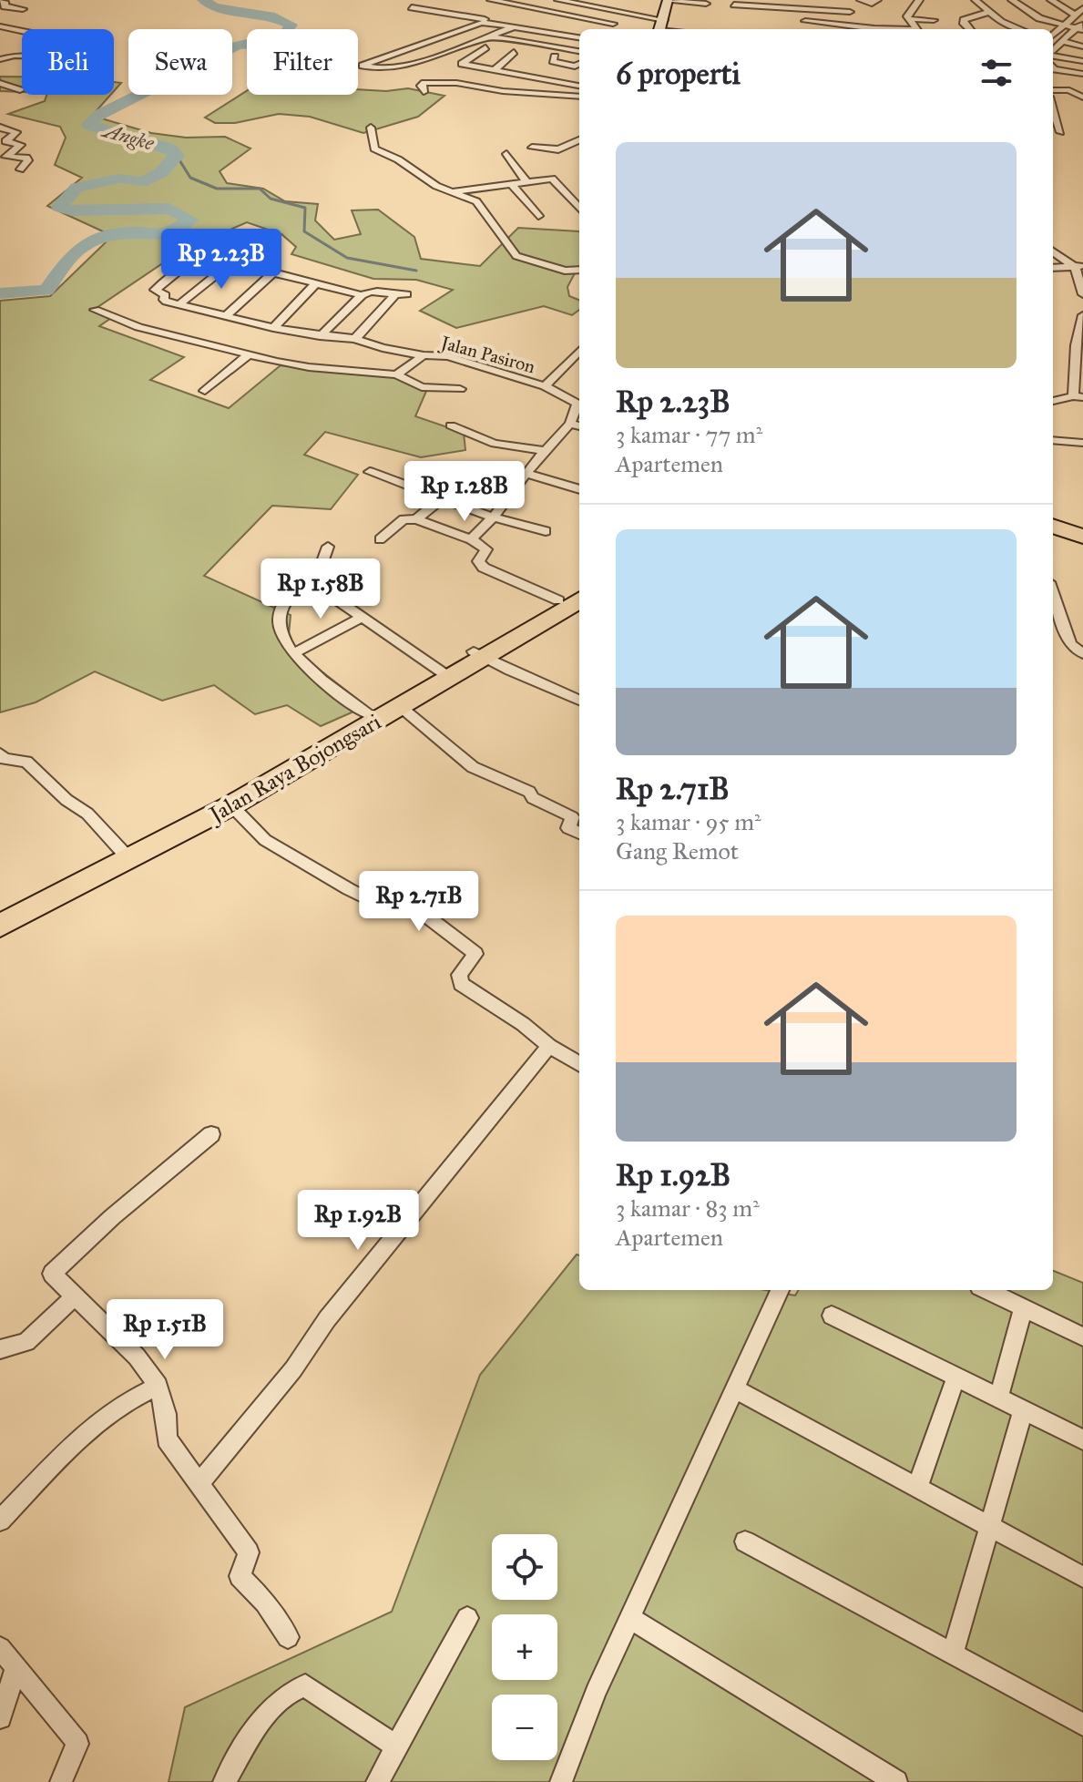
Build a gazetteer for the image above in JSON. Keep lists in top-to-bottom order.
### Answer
{
  "streets": {
    "highway": ["Jalan Raya Bojongsari"],
    "street": ["Jalan Pasiron"]
  },
  "water": ["Angke"],
  "page": {
    "chip": ["Beli", "Sewa", "Filter"],
    "heading": "6 properti",
    "list": [
      {
        "name": "Rp 2.23B",
        "note": "3 kamar · 77 m² · Apartemen"
      },
      {
        "name": "Rp 2.71B",
        "note": "3 kamar · 95 m² · Gang Remot"
      },
      {
        "name": "Rp 1.92B",
        "note": "3 kamar · 83 m² · Apartemen"
      }
    ],
    "price": [
      "Rp 2.23B",
      "Rp 1.28B",
      "Rp 1.58B",
      "Rp 2.71B",
      "Rp 1.92B",
      "Rp 1.51B"
    ],
    "map_buttons": ["+", "−"]
  }
}
